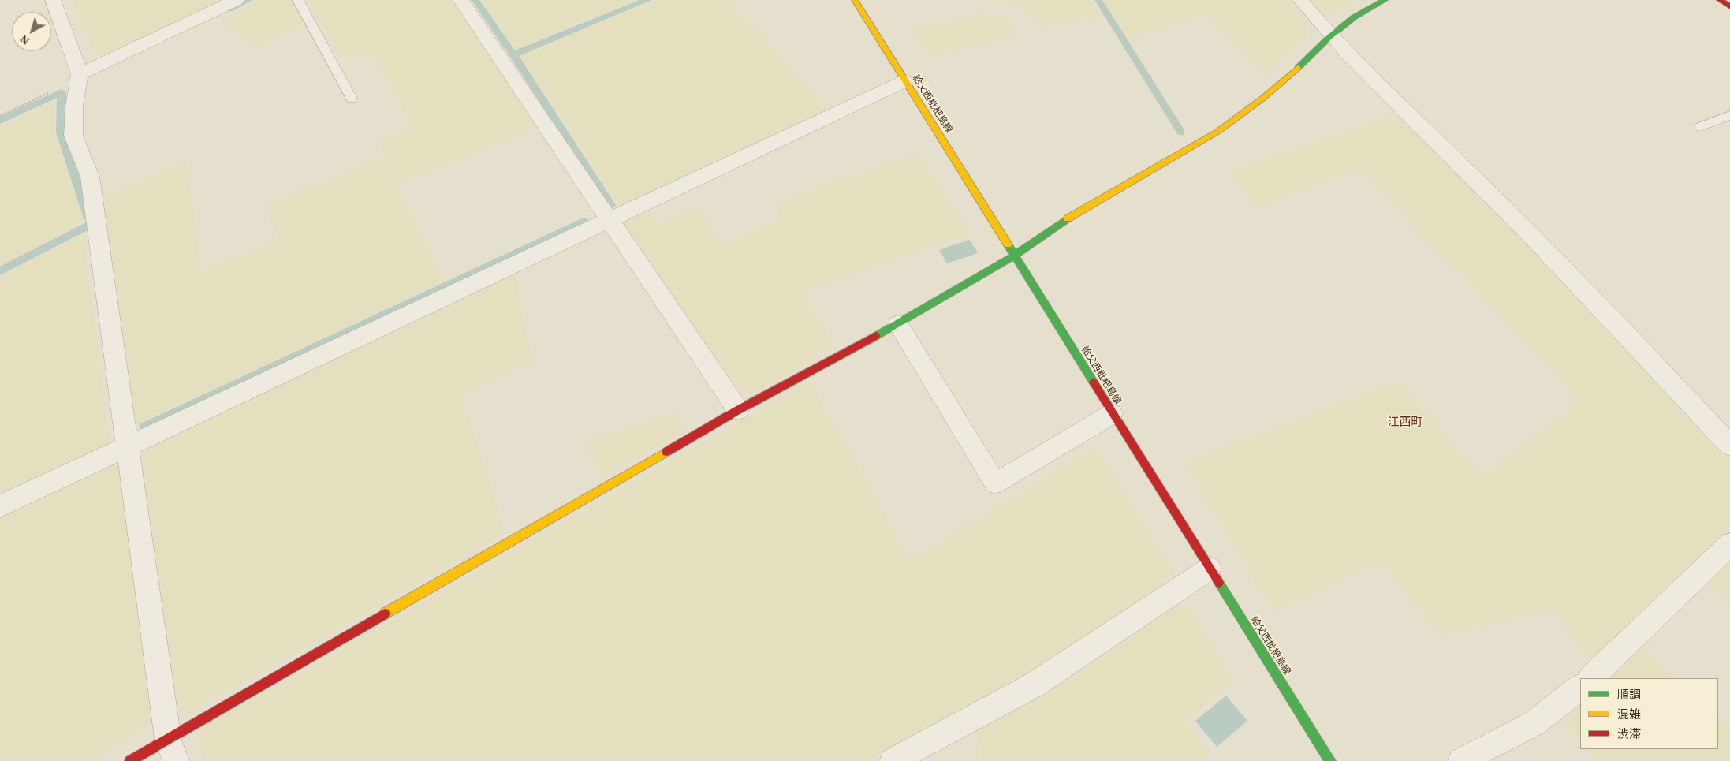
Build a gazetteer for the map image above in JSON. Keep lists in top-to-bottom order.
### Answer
{
  "streets": {
    "street": ["給父西枇杷島線"]
  },
  "districts": ["江西町"],
  "legend": ["順調", "混雑", "渋滞"],
  "north": "bottom left"
}
